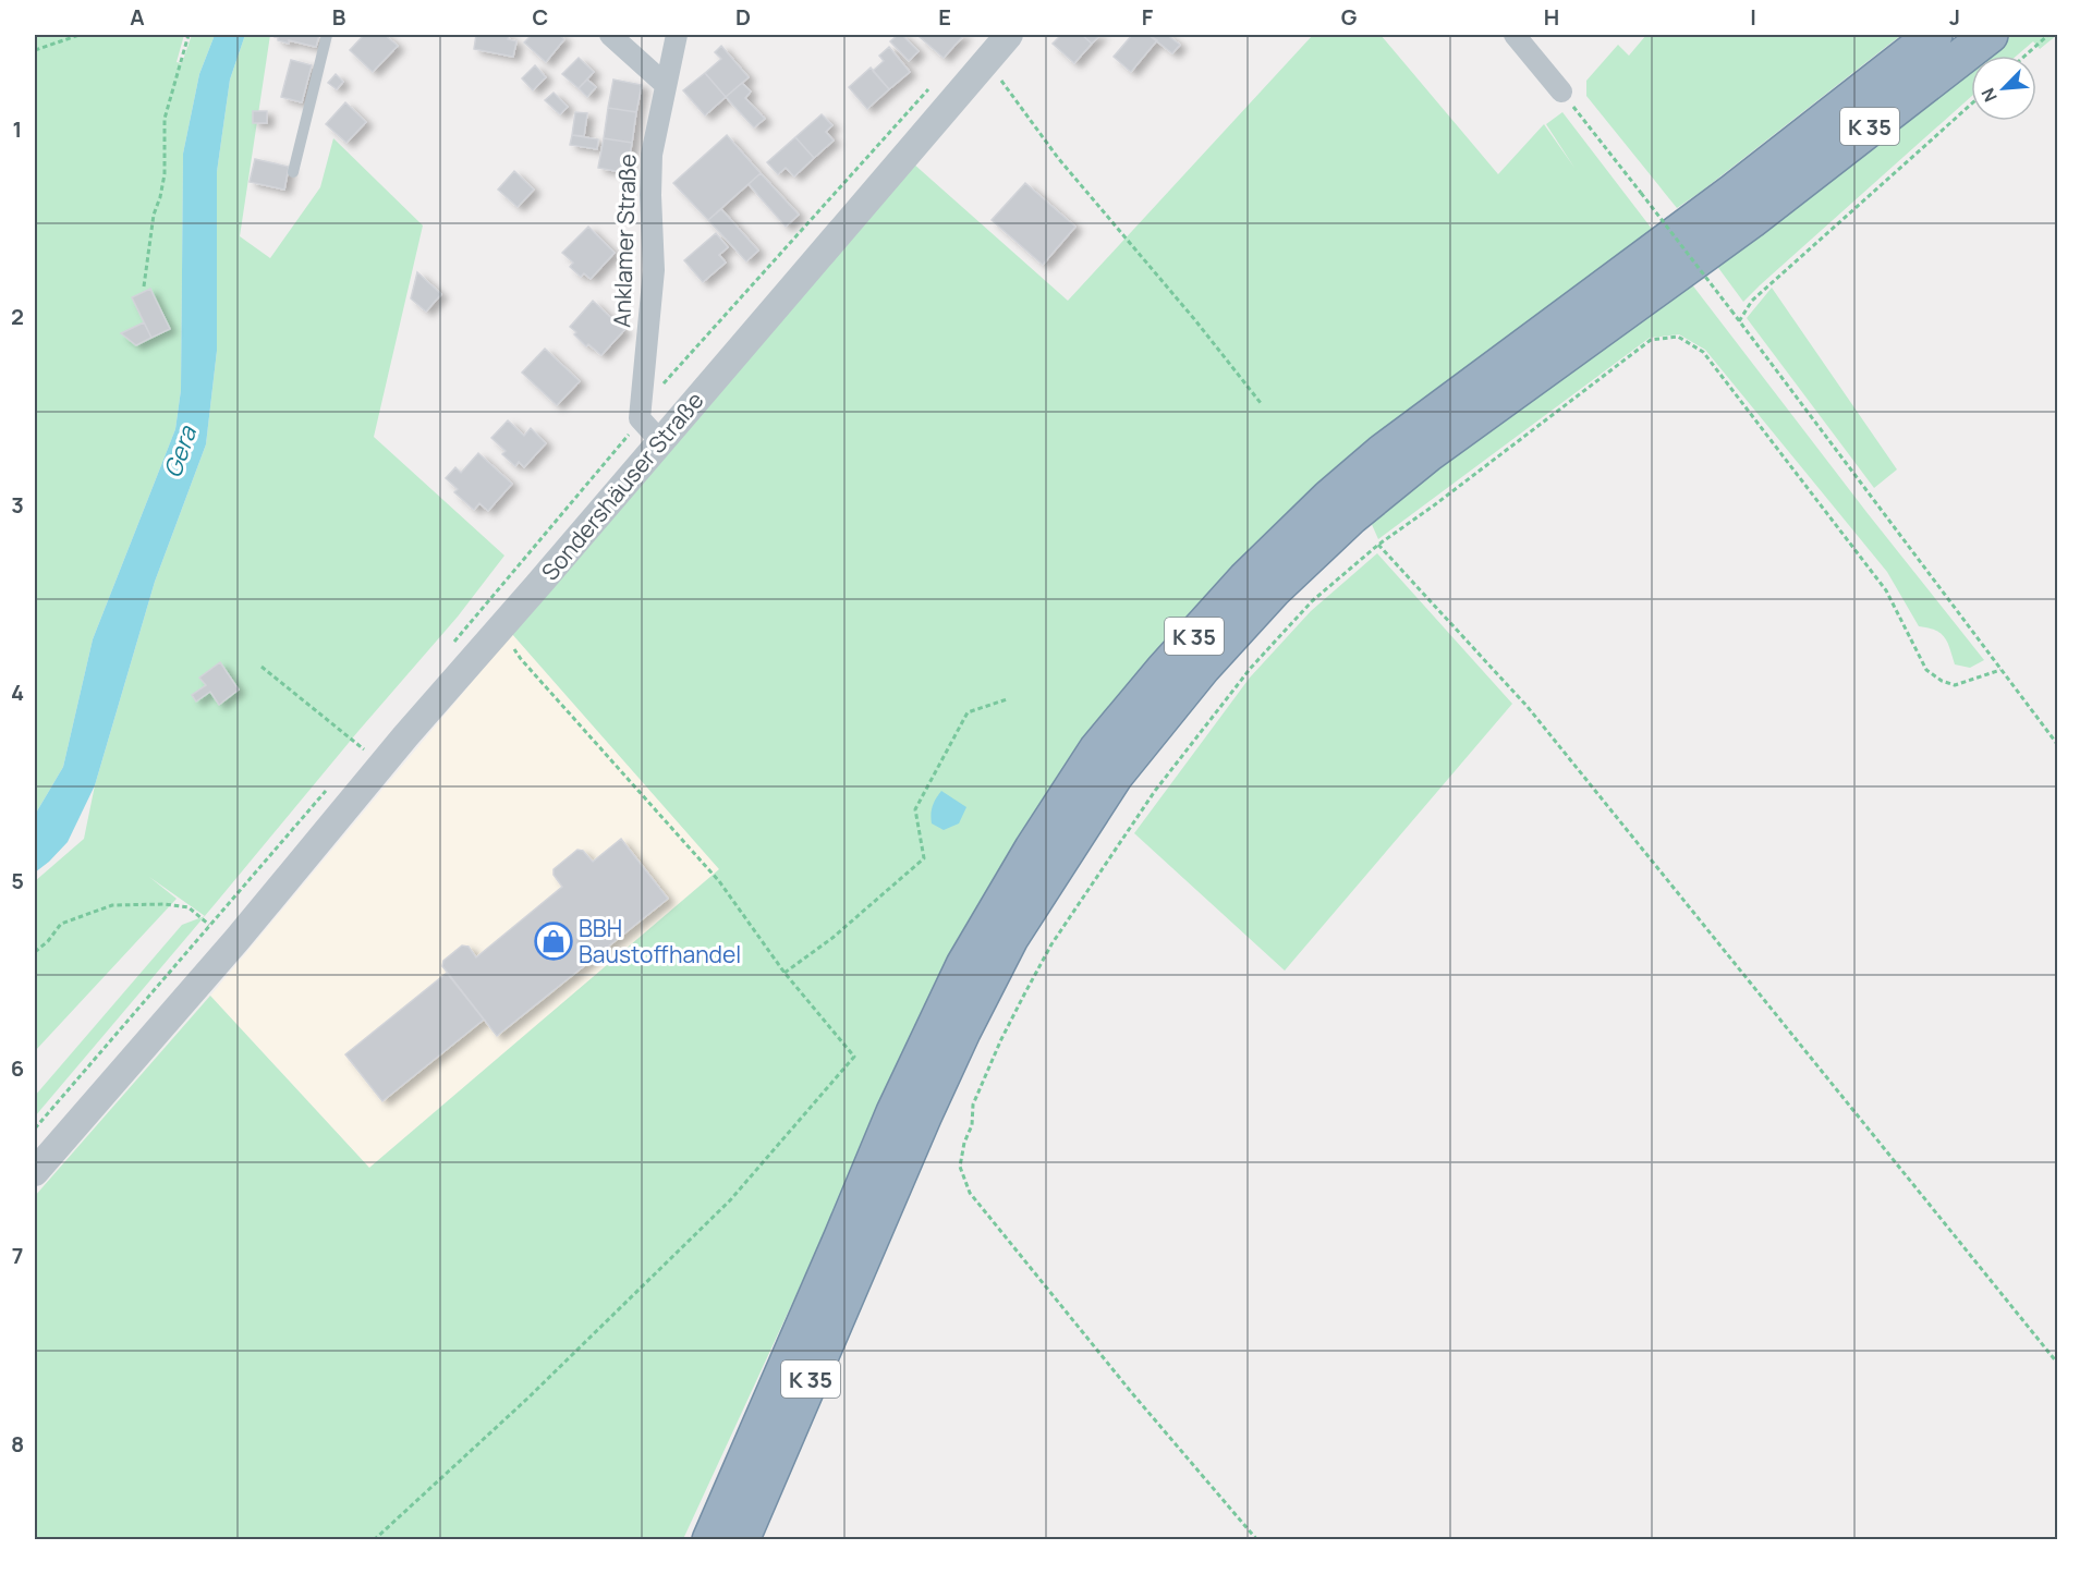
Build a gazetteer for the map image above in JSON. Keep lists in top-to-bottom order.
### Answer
{
  "streets": {
    "highway": ["K 35"],
    "street": ["Anklamer Straße", "Sondershäuser Straße"]
  },
  "water": ["Gera"],
  "places": {
    "shop": ["BBH Baustoffhandel"]
  },
  "north": "bottom left",
  "grid": {
    "columns": [
      "A",
      "B",
      "C",
      "D",
      "E",
      "F",
      "G",
      "H",
      "I",
      "J"
    ],
    "rows": [
      "1",
      "2",
      "3",
      "4",
      "5",
      "6",
      "7",
      "8"
    ]
  }
}
